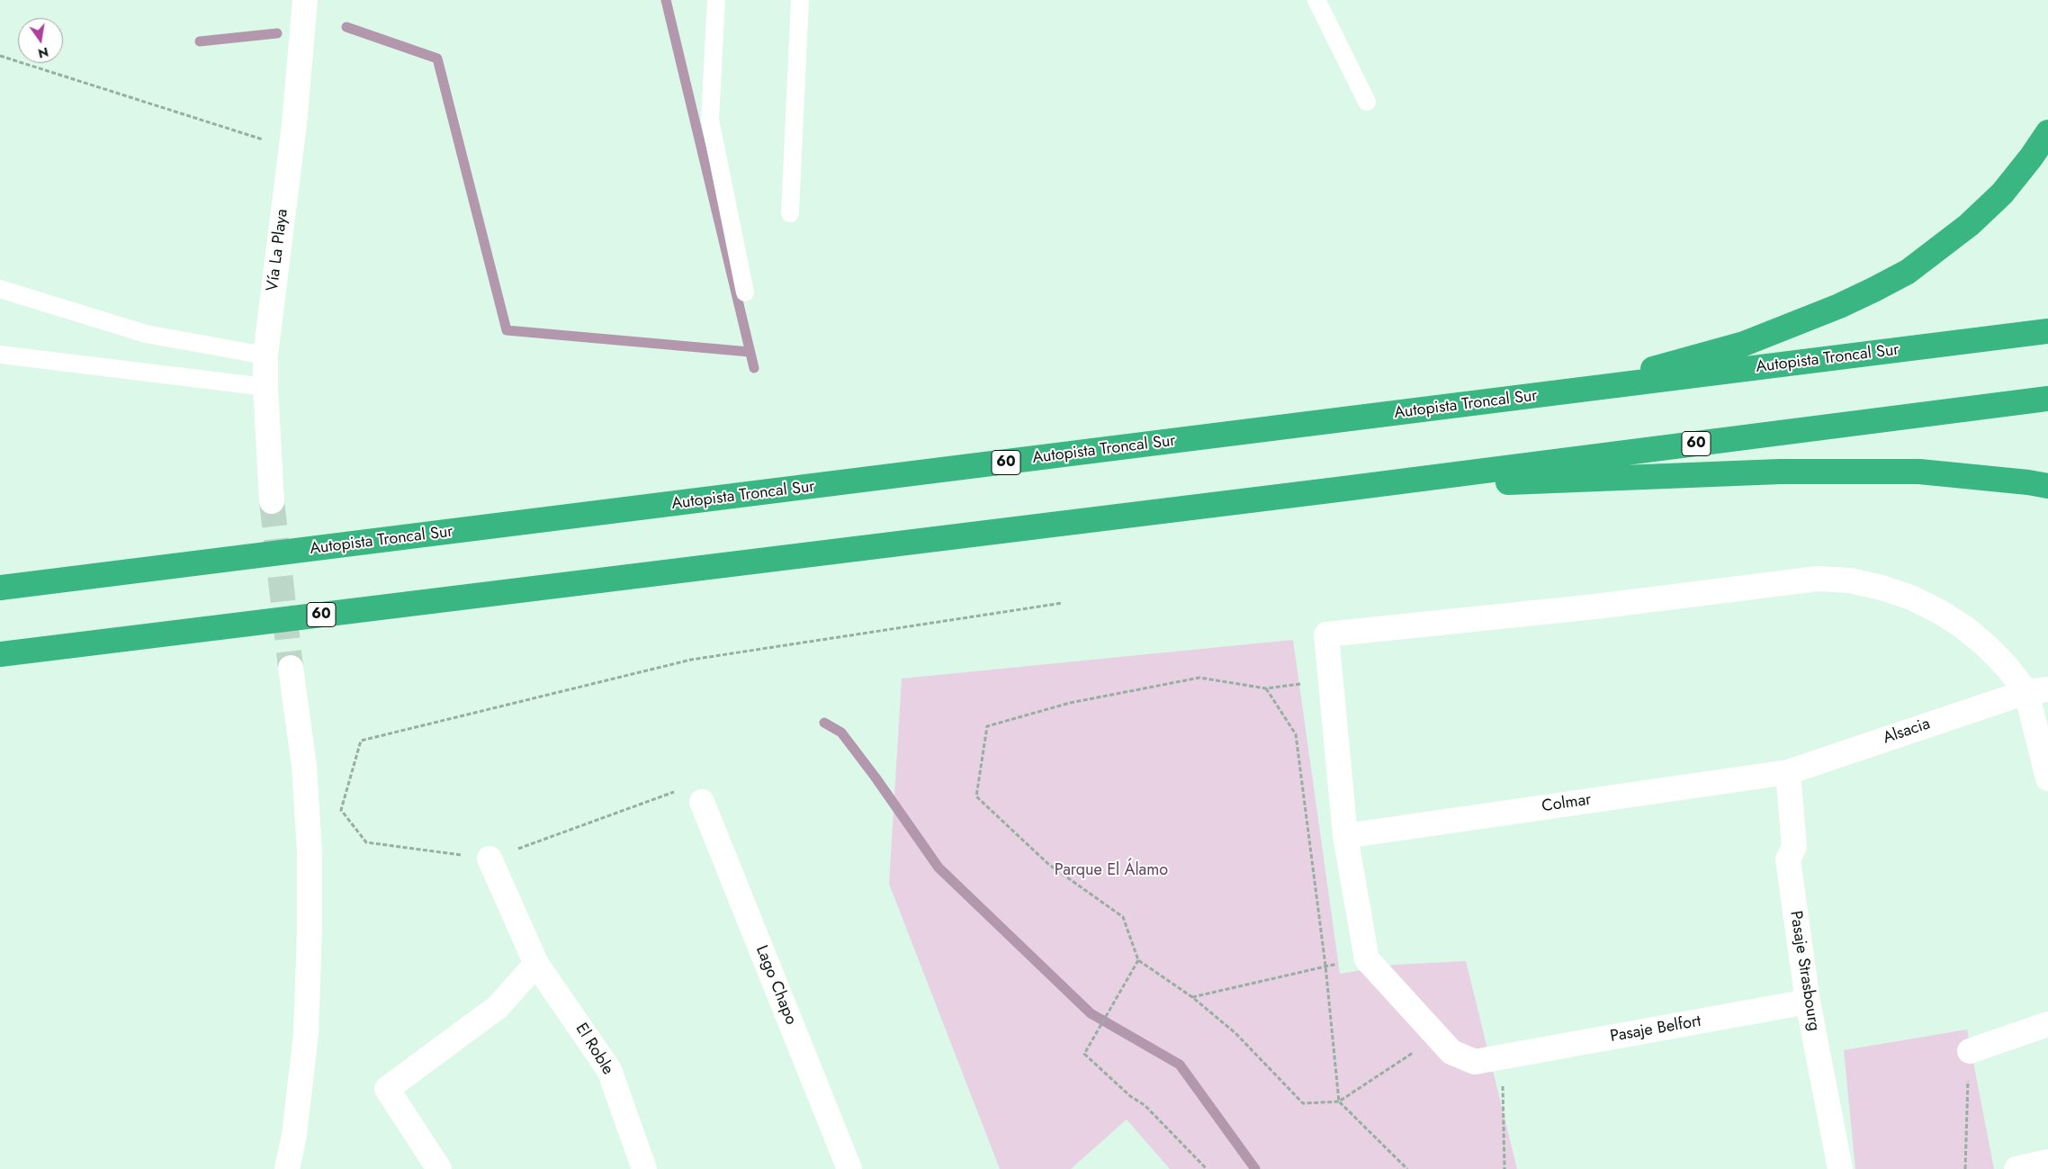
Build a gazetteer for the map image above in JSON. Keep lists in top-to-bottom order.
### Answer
{
  "streets": {
    "highway": ["Autopista Troncal Sur", "60"],
    "street": [
      "Vía La Playa",
      "Alsacia",
      "Colmar",
      "Pasaje Strasbourg",
      "Lago Chapo",
      "Pasaje Belfort",
      "El Roble"
    ]
  },
  "crossings": [
    ["Alsacia", "Colmar"],
    ["Alsacia", "Pasaje Strasbourg"],
    ["Colmar", "Pasaje Strasbourg"],
    ["Pasaje Strasbourg", "Pasaje Belfort"]
  ],
  "parks": ["Parque El Álamo"],
  "north": "bottom"
}
